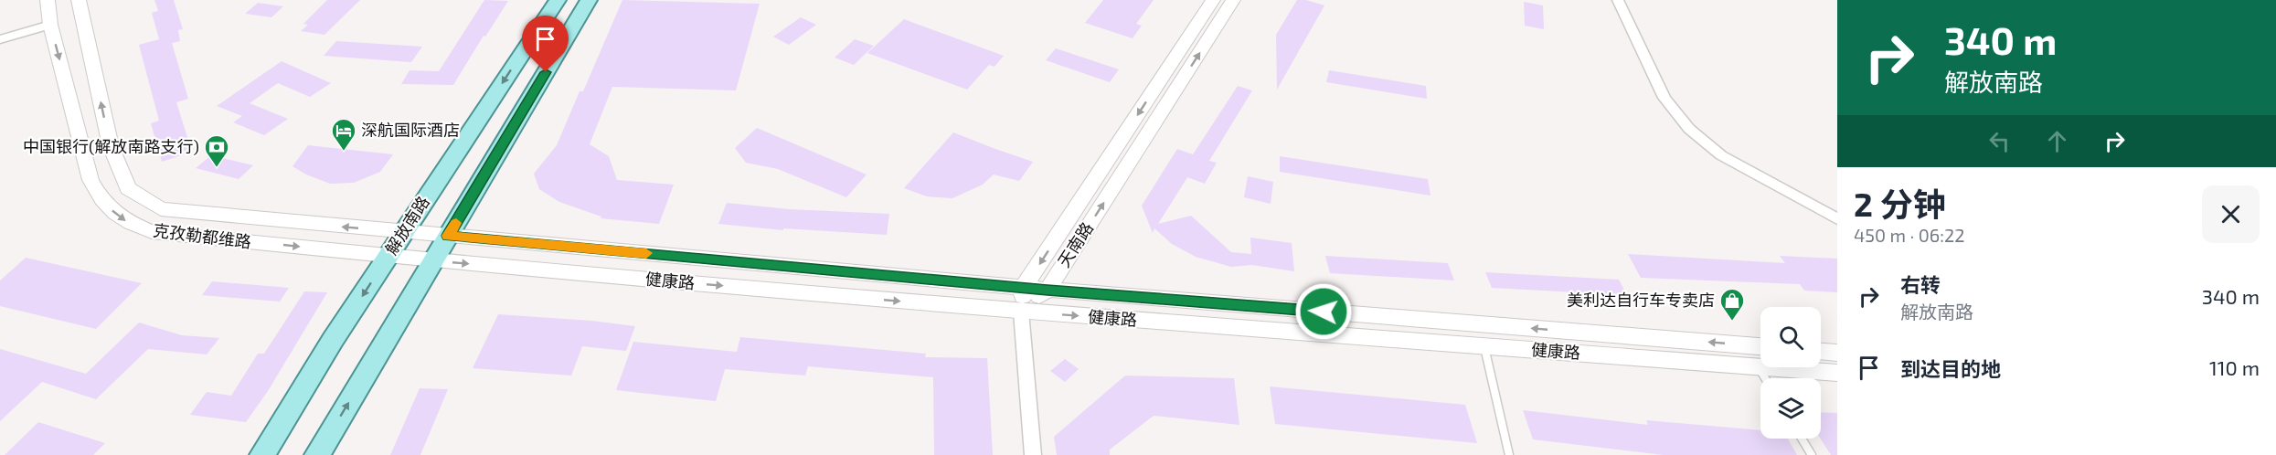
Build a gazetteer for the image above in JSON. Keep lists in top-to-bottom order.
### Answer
{
  "streets": {
    "main road": [
      "解放南路",
      "克孜勒都维路",
      "天南路",
      "健康路"
    ]
  },
  "crossings": [
    ["解放南路", "克孜勒都维路"],
    ["解放南路", "健康路"],
    ["克孜勒都维路", "健康路"],
    ["天南路", "健康路"]
  ],
  "places": {
    "hotel": ["深航国际酒店"],
    "bank": ["中国银行(解放南路支行)"],
    "shop": ["美利达自行车专卖店"]
  },
  "page": {
    "turn": ["340 m", "解放南路"],
    "heading": ["2 分钟", "450 m · 06:22"],
    "list": [
      {
        "name": "右转",
        "note": "解放南路",
        "value": "340 m"
      },
      {
        "name": "到达目的地",
        "value": "110 m"
      }
    ]
  }
}
